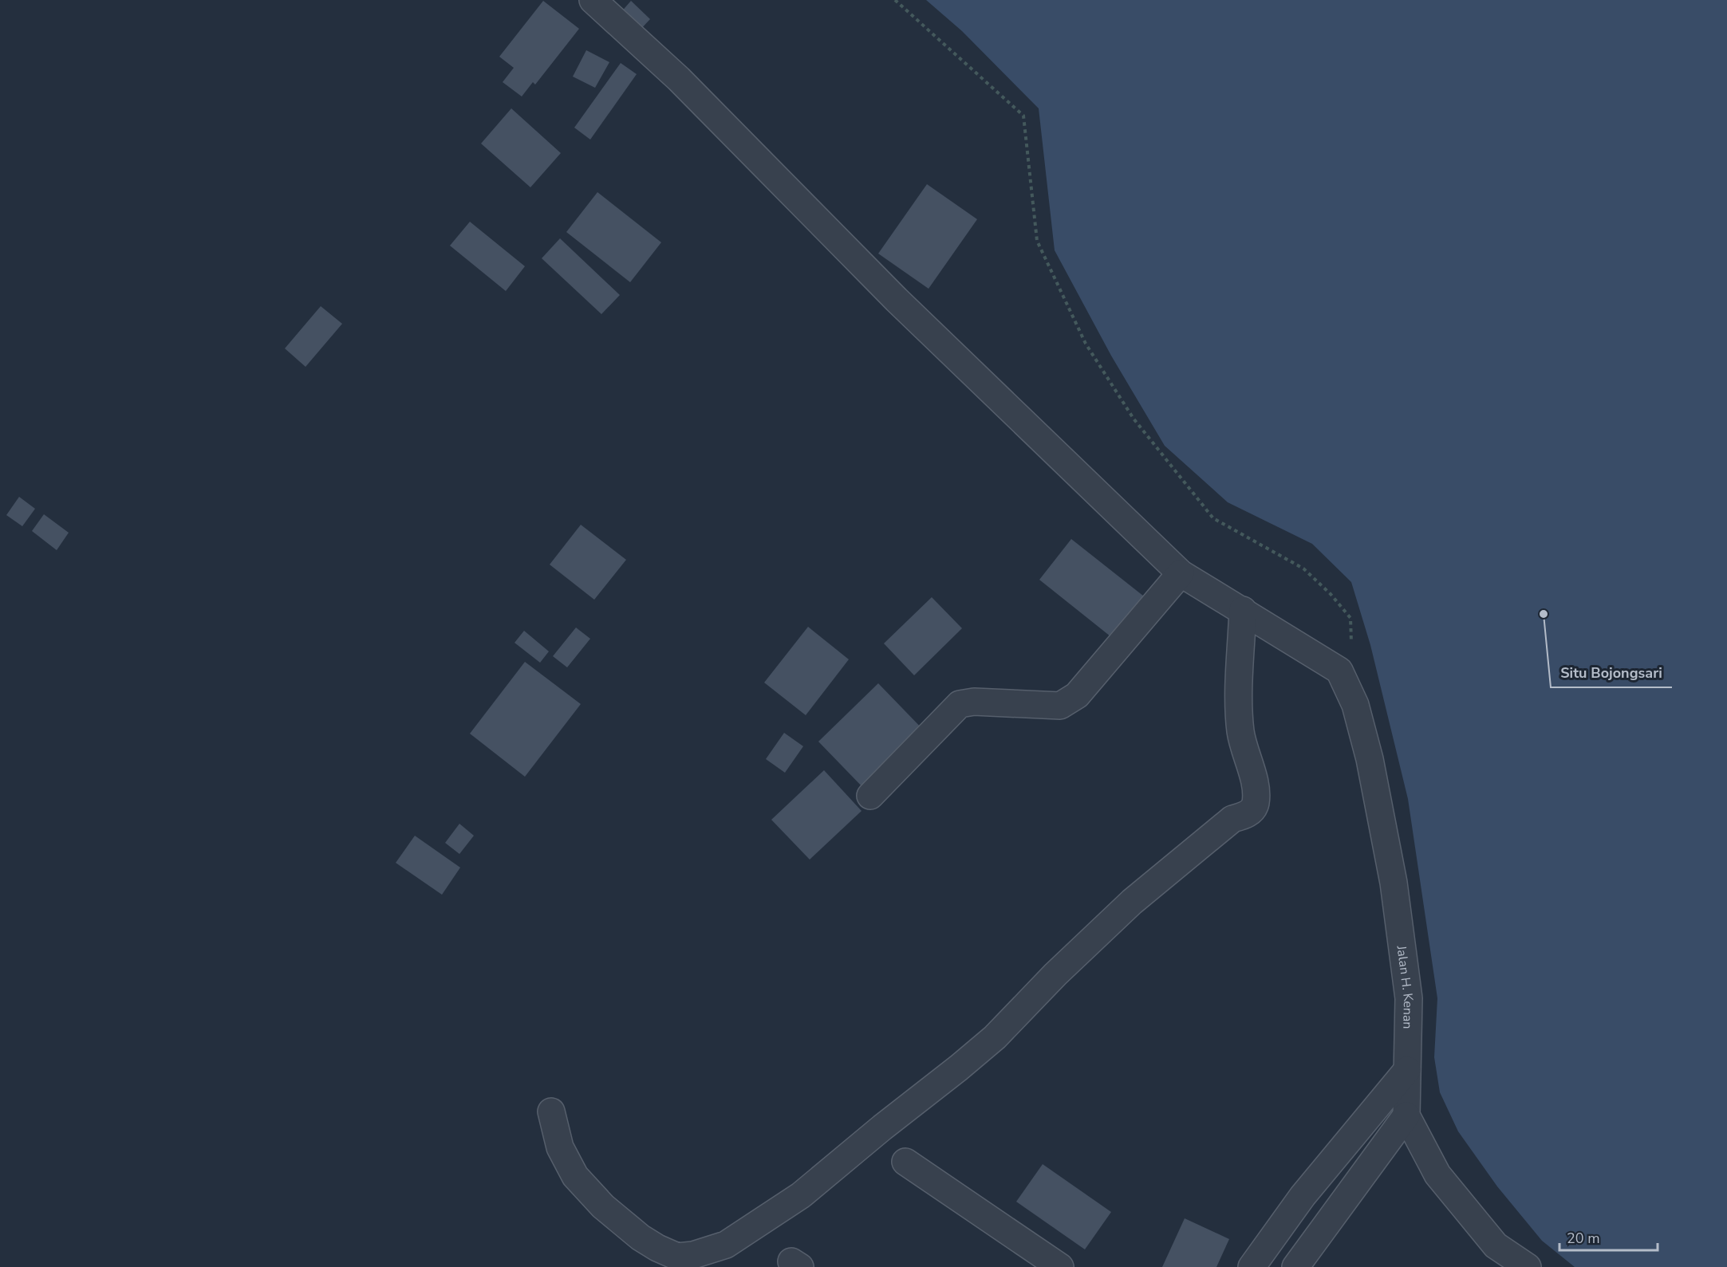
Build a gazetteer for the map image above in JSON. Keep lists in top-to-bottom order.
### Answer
{
  "streets": {
    "street": ["Jalan H. Kenan"]
  },
  "places": ["Situ Bojongsari"],
  "scale_bar": "20 m"
}
